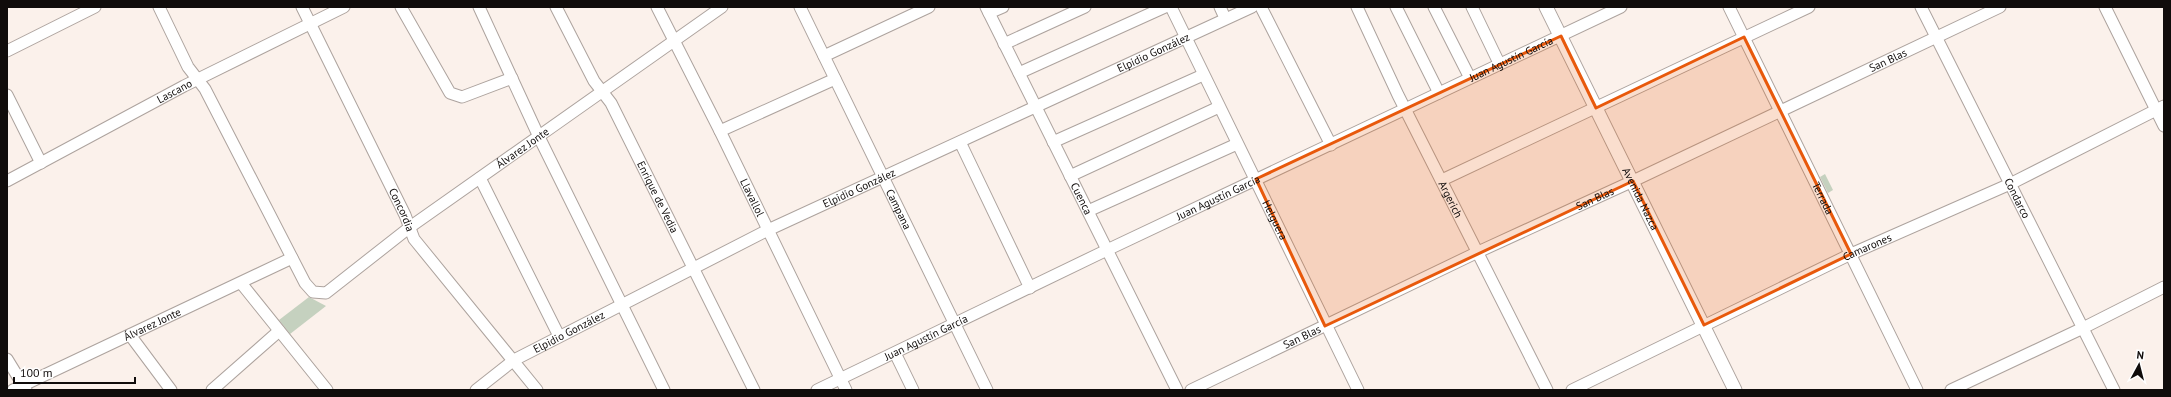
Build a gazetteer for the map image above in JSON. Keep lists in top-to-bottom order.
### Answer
{
  "streets": {
    "main road": ["Avenida Nazca"],
    "street": [
      "Elpidio González",
      "Juan Agustín García",
      "San Blas",
      "Lascano",
      "Álvarez Jonte",
      "Enrique de Vedia",
      "Llavallol",
      "Cuenca",
      "Terrada",
      "Condarco",
      "Argerich",
      "Campana",
      "Concordia",
      "Helguera",
      "Camarones"
    ]
  },
  "crossings": [
    ["Elpidio González", "Enrique de Vedia"],
    ["Elpidio González", "Llavallol"],
    ["Elpidio González", "Cuenca"],
    ["Elpidio González", "Campana"],
    ["Elpidio González", "Concordia"],
    ["Elpidio González", "Helguera"],
    ["Juan Agustín García", "Llavallol"],
    ["Juan Agustín García", "Cuenca"],
    ["Juan Agustín García", "Avenida Nazca"],
    ["Juan Agustín García", "Argerich"],
    ["Juan Agustín García", "Campana"],
    ["Juan Agustín García", "Helguera"],
    ["San Blas", "Avenida Nazca"],
    ["San Blas", "Terrada"],
    ["San Blas", "Condarco"],
    ["San Blas", "Argerich"],
    ["San Blas", "Helguera"],
    ["Lascano", "Concordia"],
    ["Álvarez Jonte", "Enrique de Vedia"],
    ["Álvarez Jonte", "Llavallol"],
    ["Álvarez Jonte", "Concordia"],
    ["Avenida Nazca", "Camarones"],
    ["Terrada", "Camarones"],
    ["Condarco", "Camarones"]
  ],
  "scale_bar": "100 m",
  "north": "top"
}
